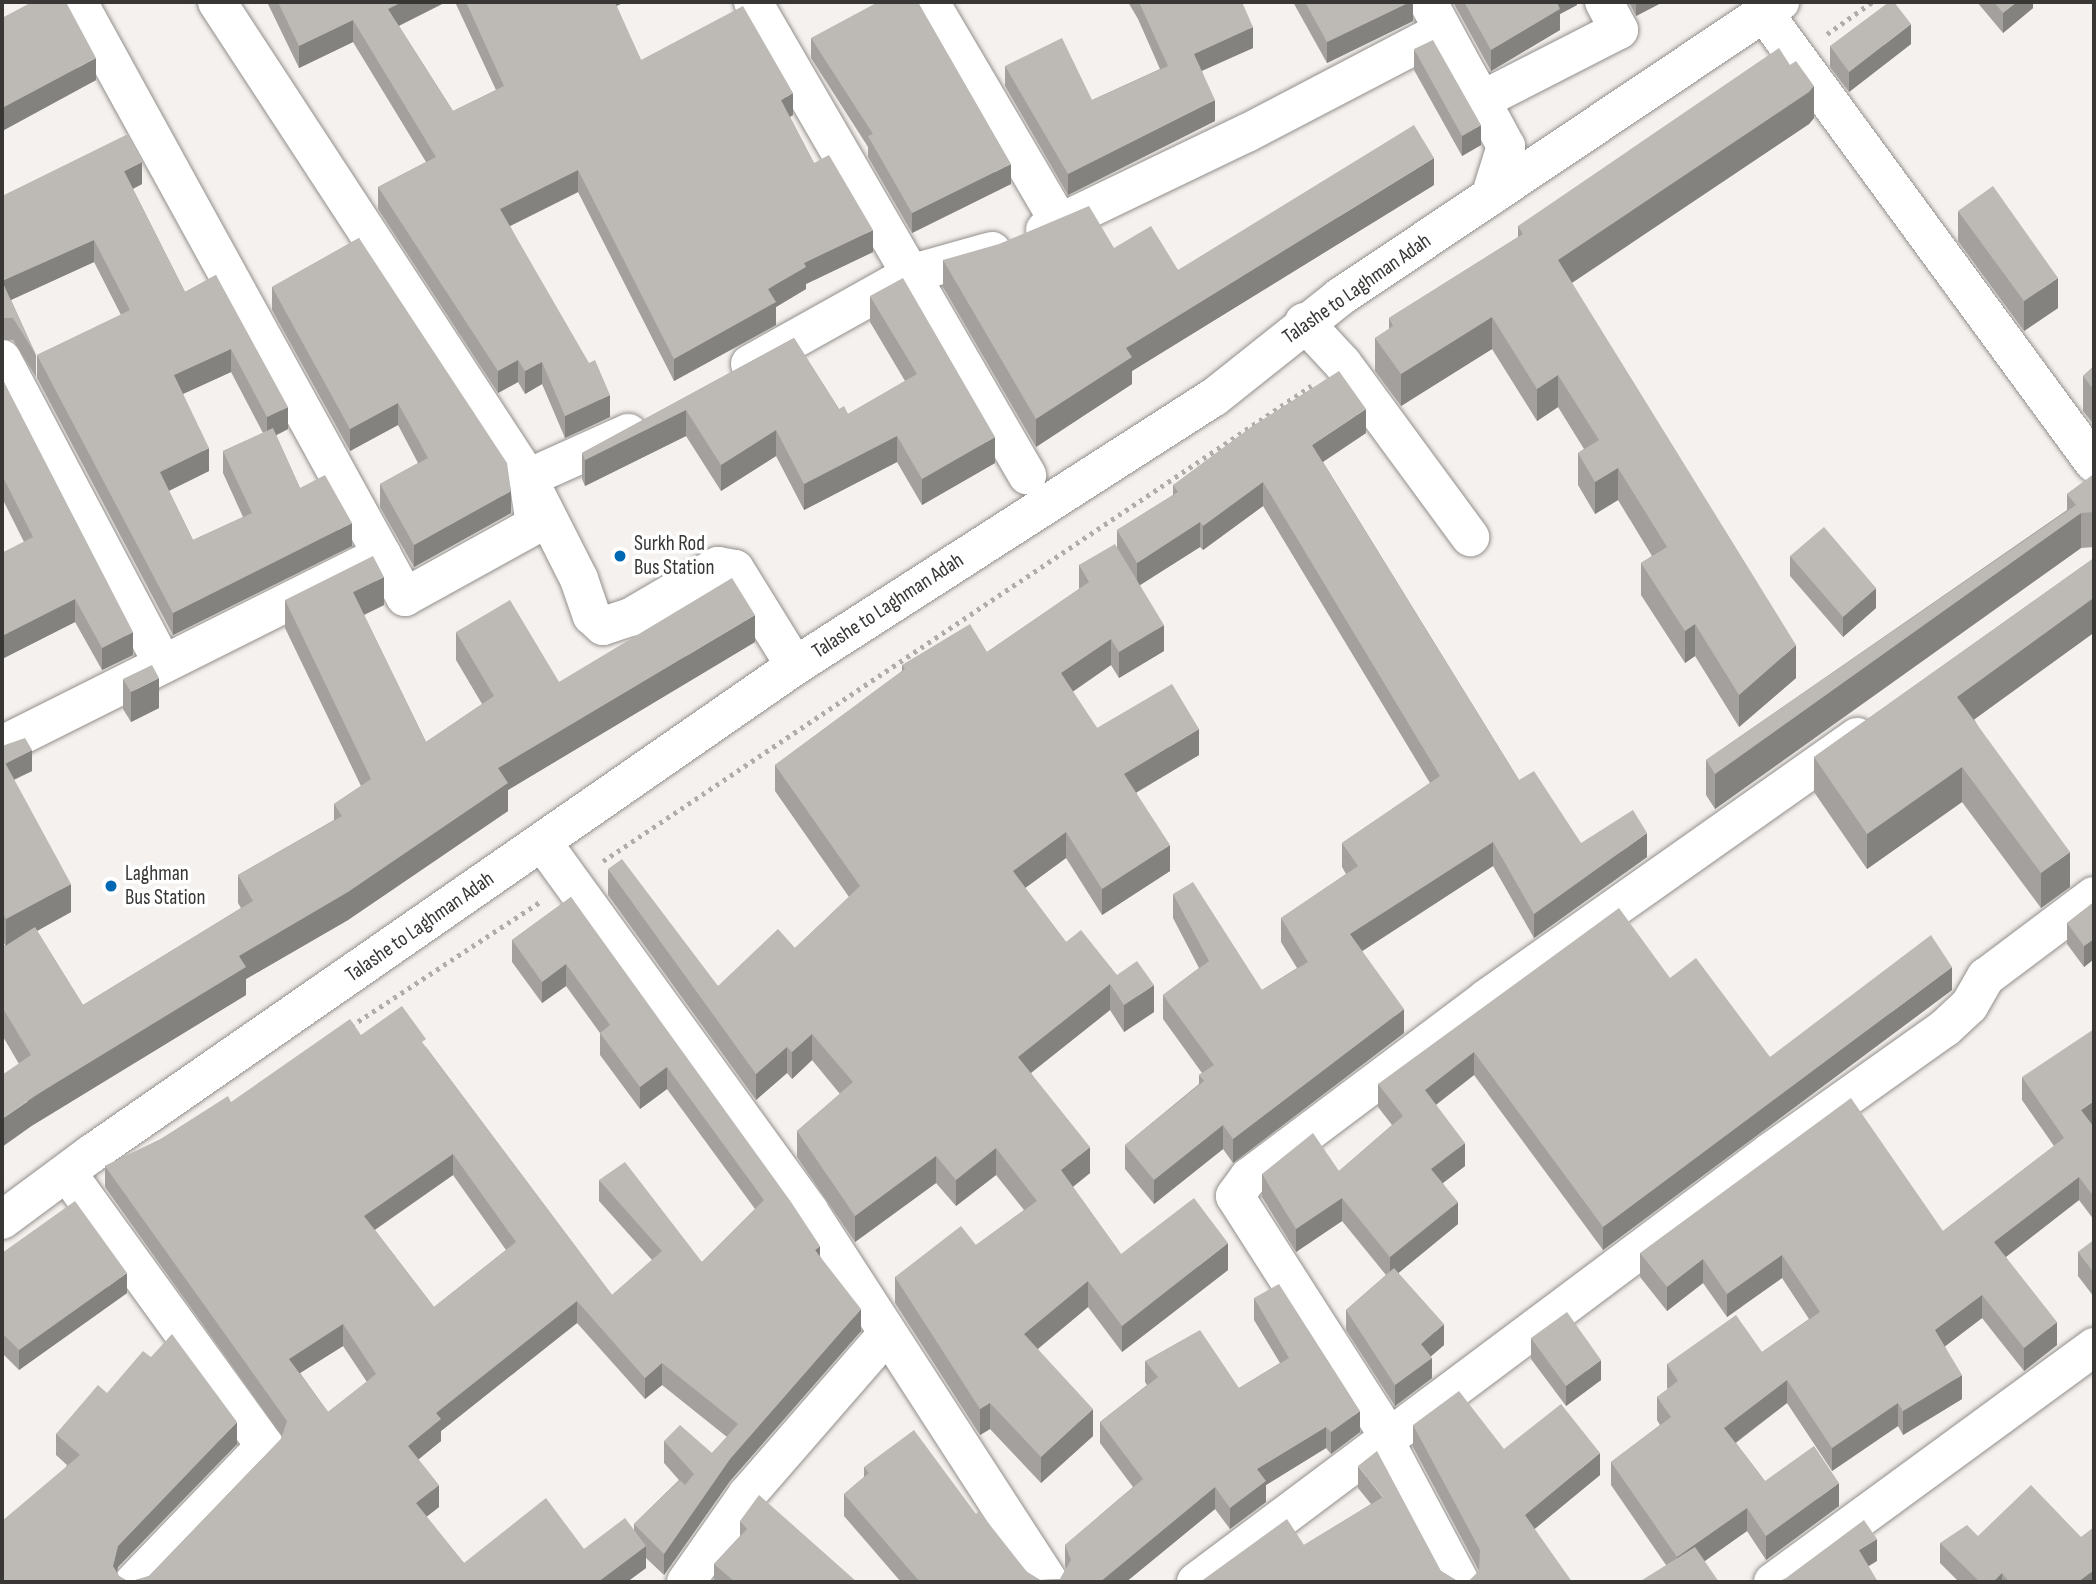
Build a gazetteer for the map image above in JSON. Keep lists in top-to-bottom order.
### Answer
{
  "streets": {
    "street": ["Talashe to Laghman Adah"]
  },
  "places": ["Surkh Rod Bus Station", "Laghman Bus Station"]
}
